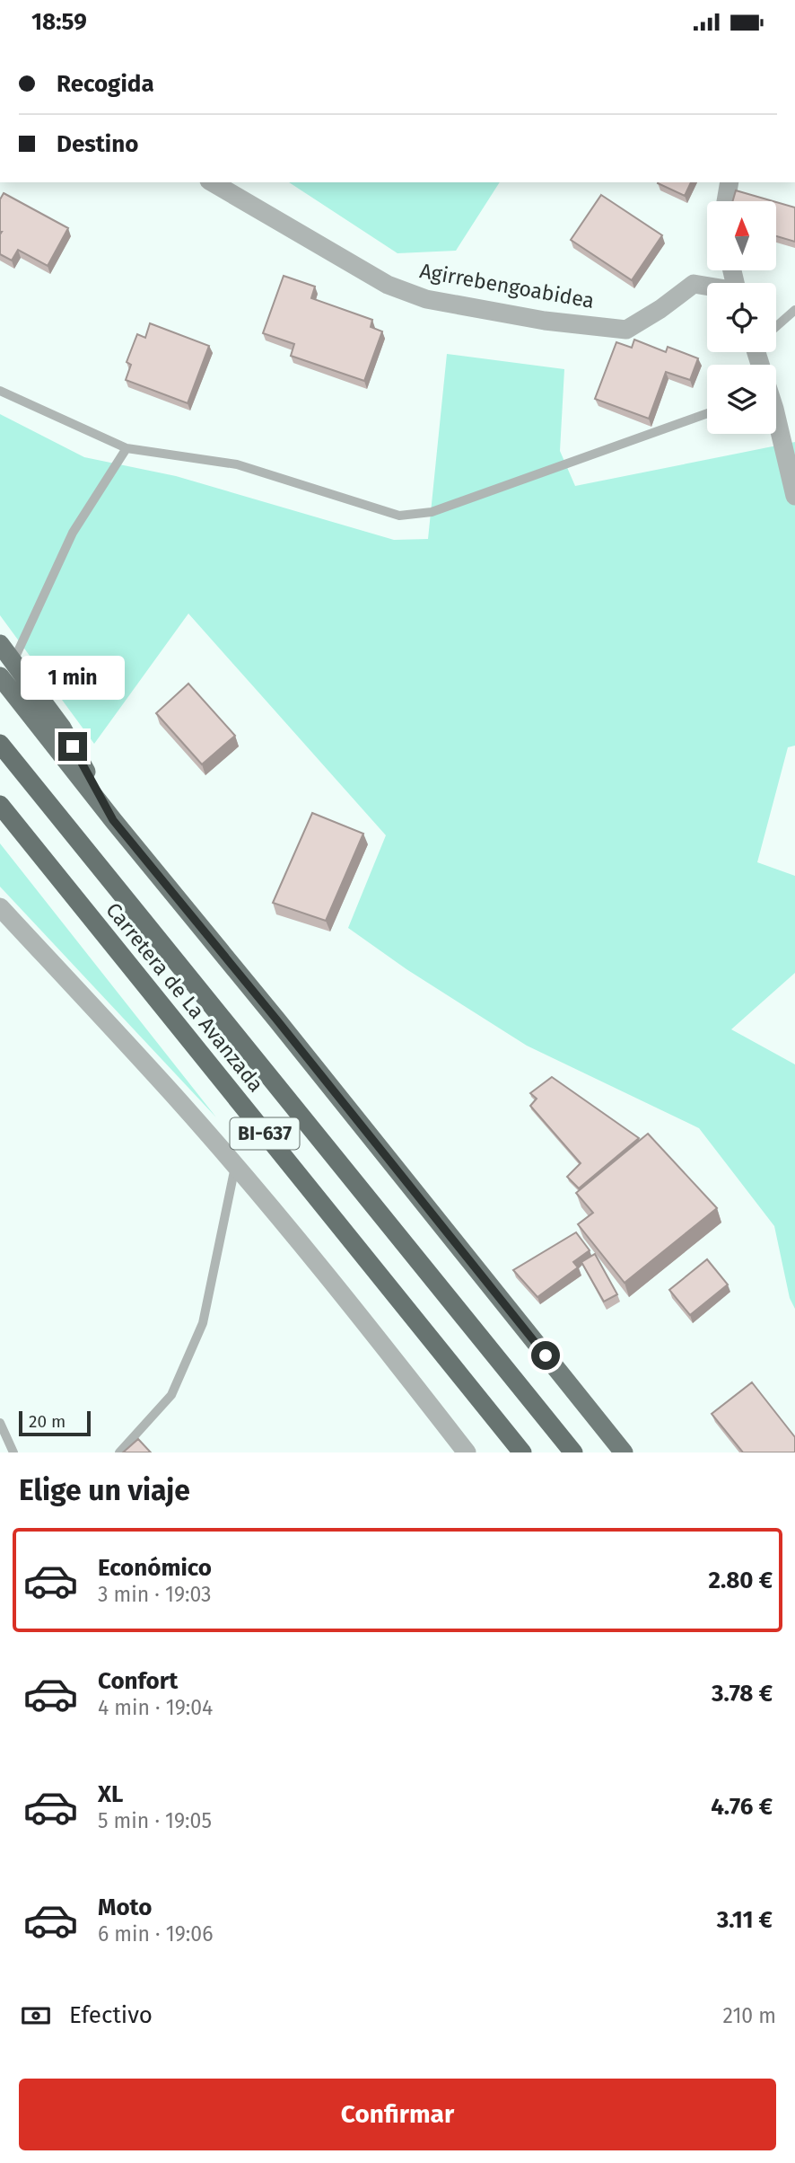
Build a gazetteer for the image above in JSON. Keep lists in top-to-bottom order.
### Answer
{
  "streets": {
    "highway": ["Carretera de La Avanzada", "BI-637"],
    "street": ["Agirrebengoabidea"]
  },
  "scale_bar": "20 m",
  "north": "top",
  "page": {
    "status": "18:59",
    "banner": ["Recogida", "Destino"],
    "bubble": "1 min",
    "scale": "20 m",
    "heading": "Elige un viaje",
    "list": [
      {
        "name": "Económico",
        "note": "3 min · 19:03",
        "value": "2.80 €"
      },
      {
        "name": "Confort",
        "note": "4 min · 19:04",
        "value": "3.78 €"
      },
      {
        "name": "XL",
        "note": "5 min · 19:05",
        "value": "4.76 €"
      },
      {
        "name": "Moto",
        "note": "6 min · 19:06",
        "value": "3.11 €"
      }
    ],
    "pay": ["Efectivo", "210 m"],
    "buttons": "Confirmar"
  }
}
